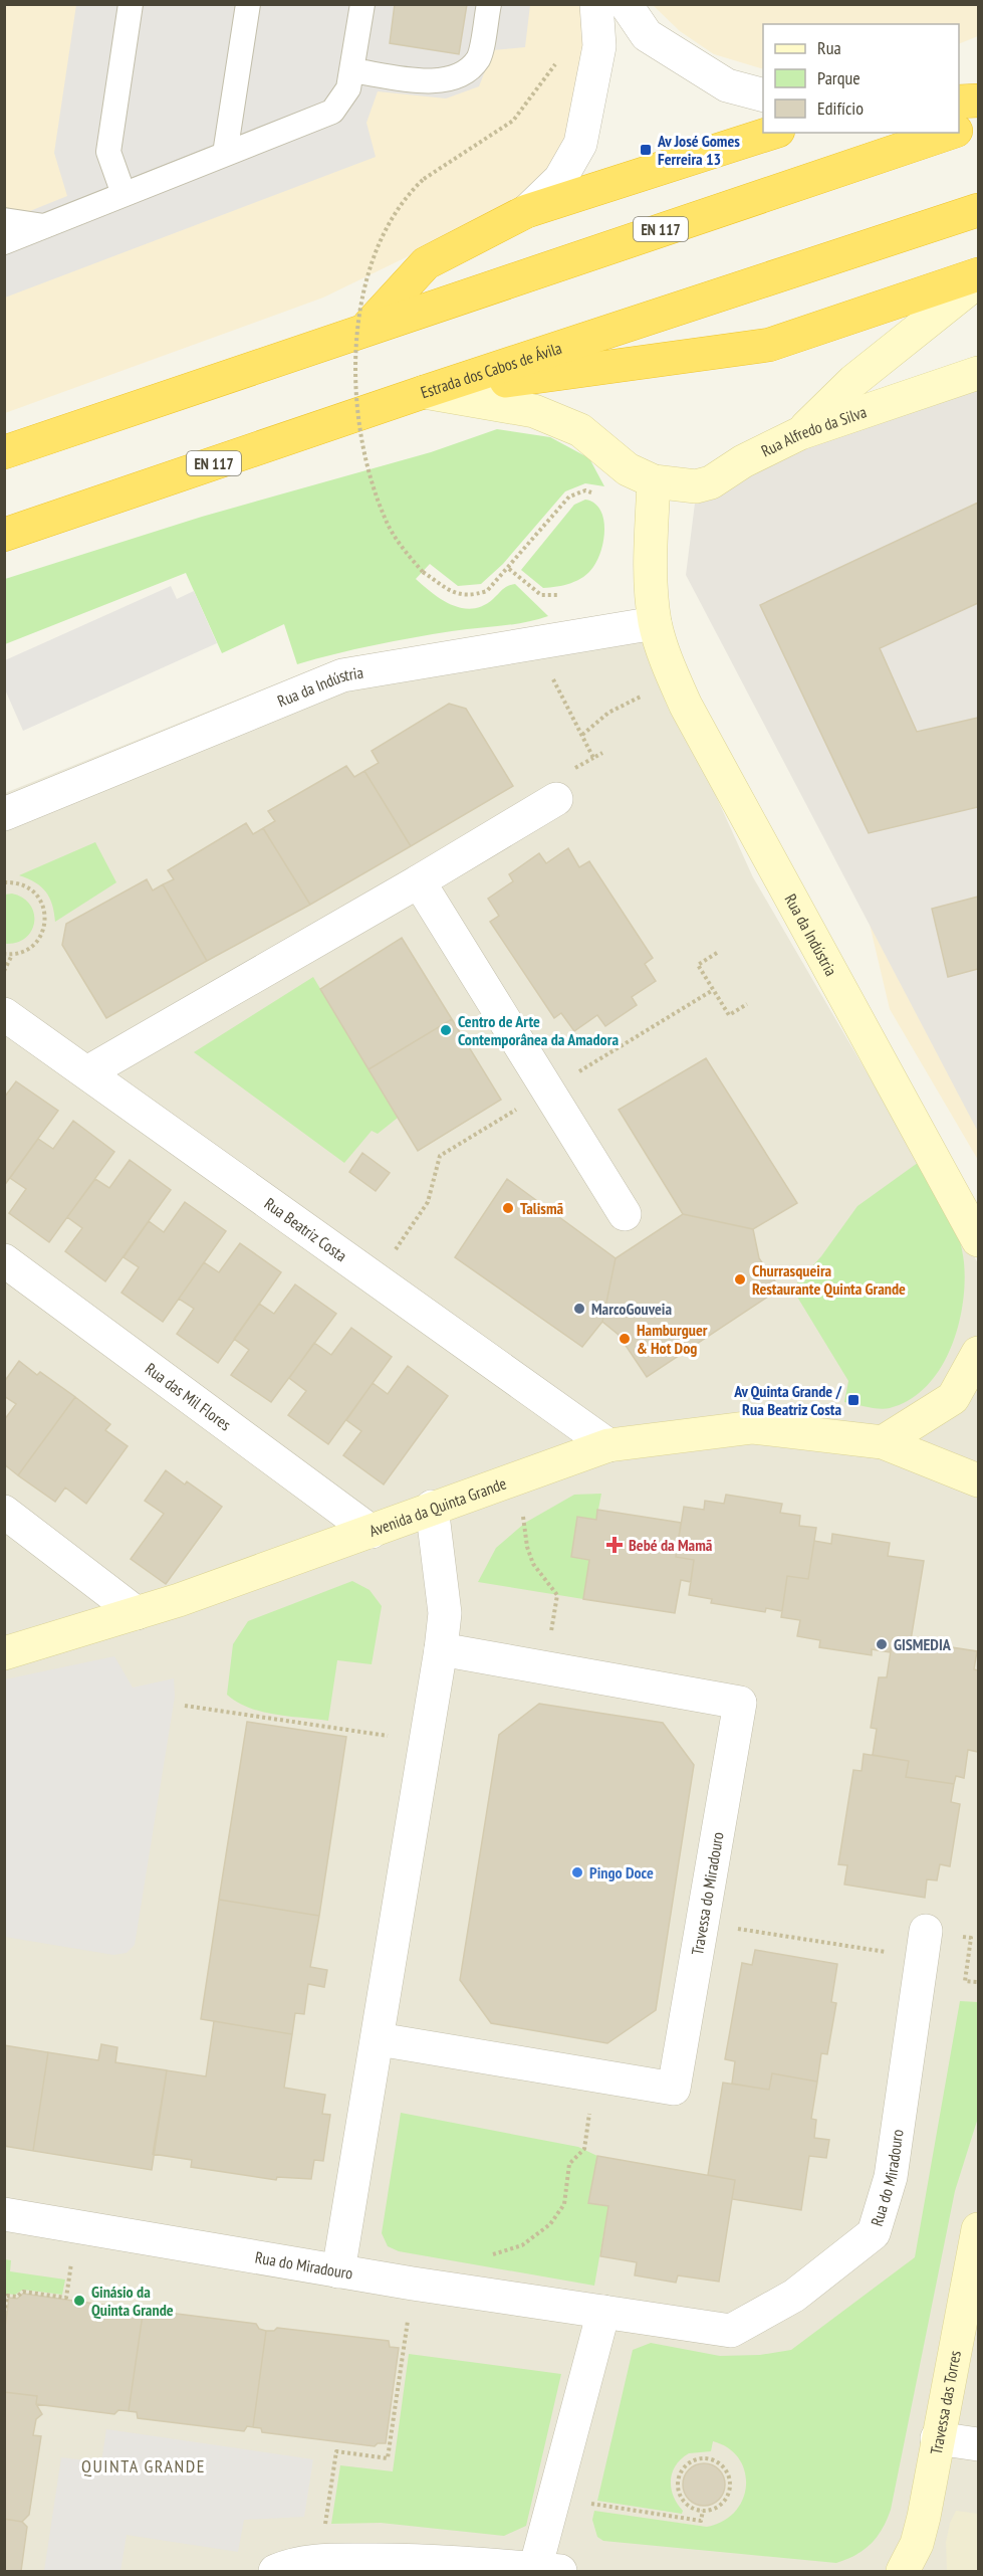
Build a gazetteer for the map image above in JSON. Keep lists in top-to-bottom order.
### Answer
{
  "streets": {
    "highway": ["EN 117", "Estrada dos Cabos de Ávila"],
    "street": [
      "Rua Alfredo da Silva",
      "Rua da Indústria",
      "Rua Beatriz Costa",
      "Rua das Mil Flores",
      "Avenida da Quinta Grande",
      "Travessa do Miradouro",
      "Rua do Miradouro",
      "Travessa das Torres"
    ]
  },
  "crossings": [
    ["Rua Alfredo da Silva", "Rua da Indústria"],
    ["Rua Beatriz Costa", "Avenida da Quinta Grande"],
    ["Rua das Mil Flores", "Avenida da Quinta Grande"]
  ],
  "districts": ["QUINTA GRANDE"],
  "places": {
    "transit": ["Av José Gomes Ferreira 13", "Av Quinta Grande / Rua Beatriz Costa"],
    "other": [
      "Centro de Arte Contemporânea da Amadora",
      "Talismã",
      "Churrasqueira Restaurante Quinta Grande",
      "MarcoGouveia",
      "Hamburguer & Hot Dog",
      "GISMEDIA",
      "Pingo Doce",
      "Ginásio da Quinta Grande"
    ],
    "health": ["Bebé da Mamã"]
  },
  "legend": ["Rua", "Parque", "Edifício"]
}
